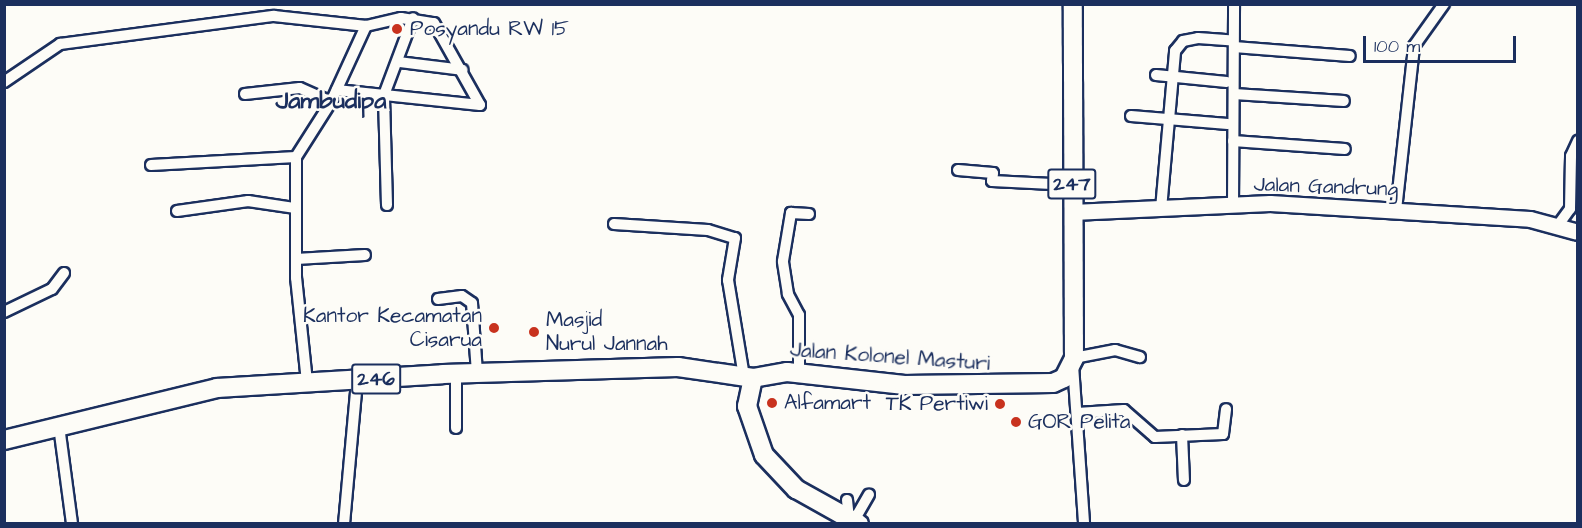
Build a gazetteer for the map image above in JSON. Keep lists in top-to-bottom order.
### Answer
{
  "streets": {
    "main road": ["247", "Jalan Kolonel Masturi", "246"],
    "street": ["Jalan Gandrung"]
  },
  "crossings": [
    ["247", "Jalan Gandrung"],
    ["247", "Jalan Kolonel Masturi"],
    ["Jalan Kolonel Masturi", "246"]
  ],
  "districts": ["Jambudipa"],
  "places": [
    "Posyandu RW 15",
    "Kantor Kecamatan Cisarua",
    "Masjid Nurul Jannah",
    "Alfamart",
    "TK Pertiwi",
    "GOR Pelita"
  ],
  "scale_bar": "100 m"
}
